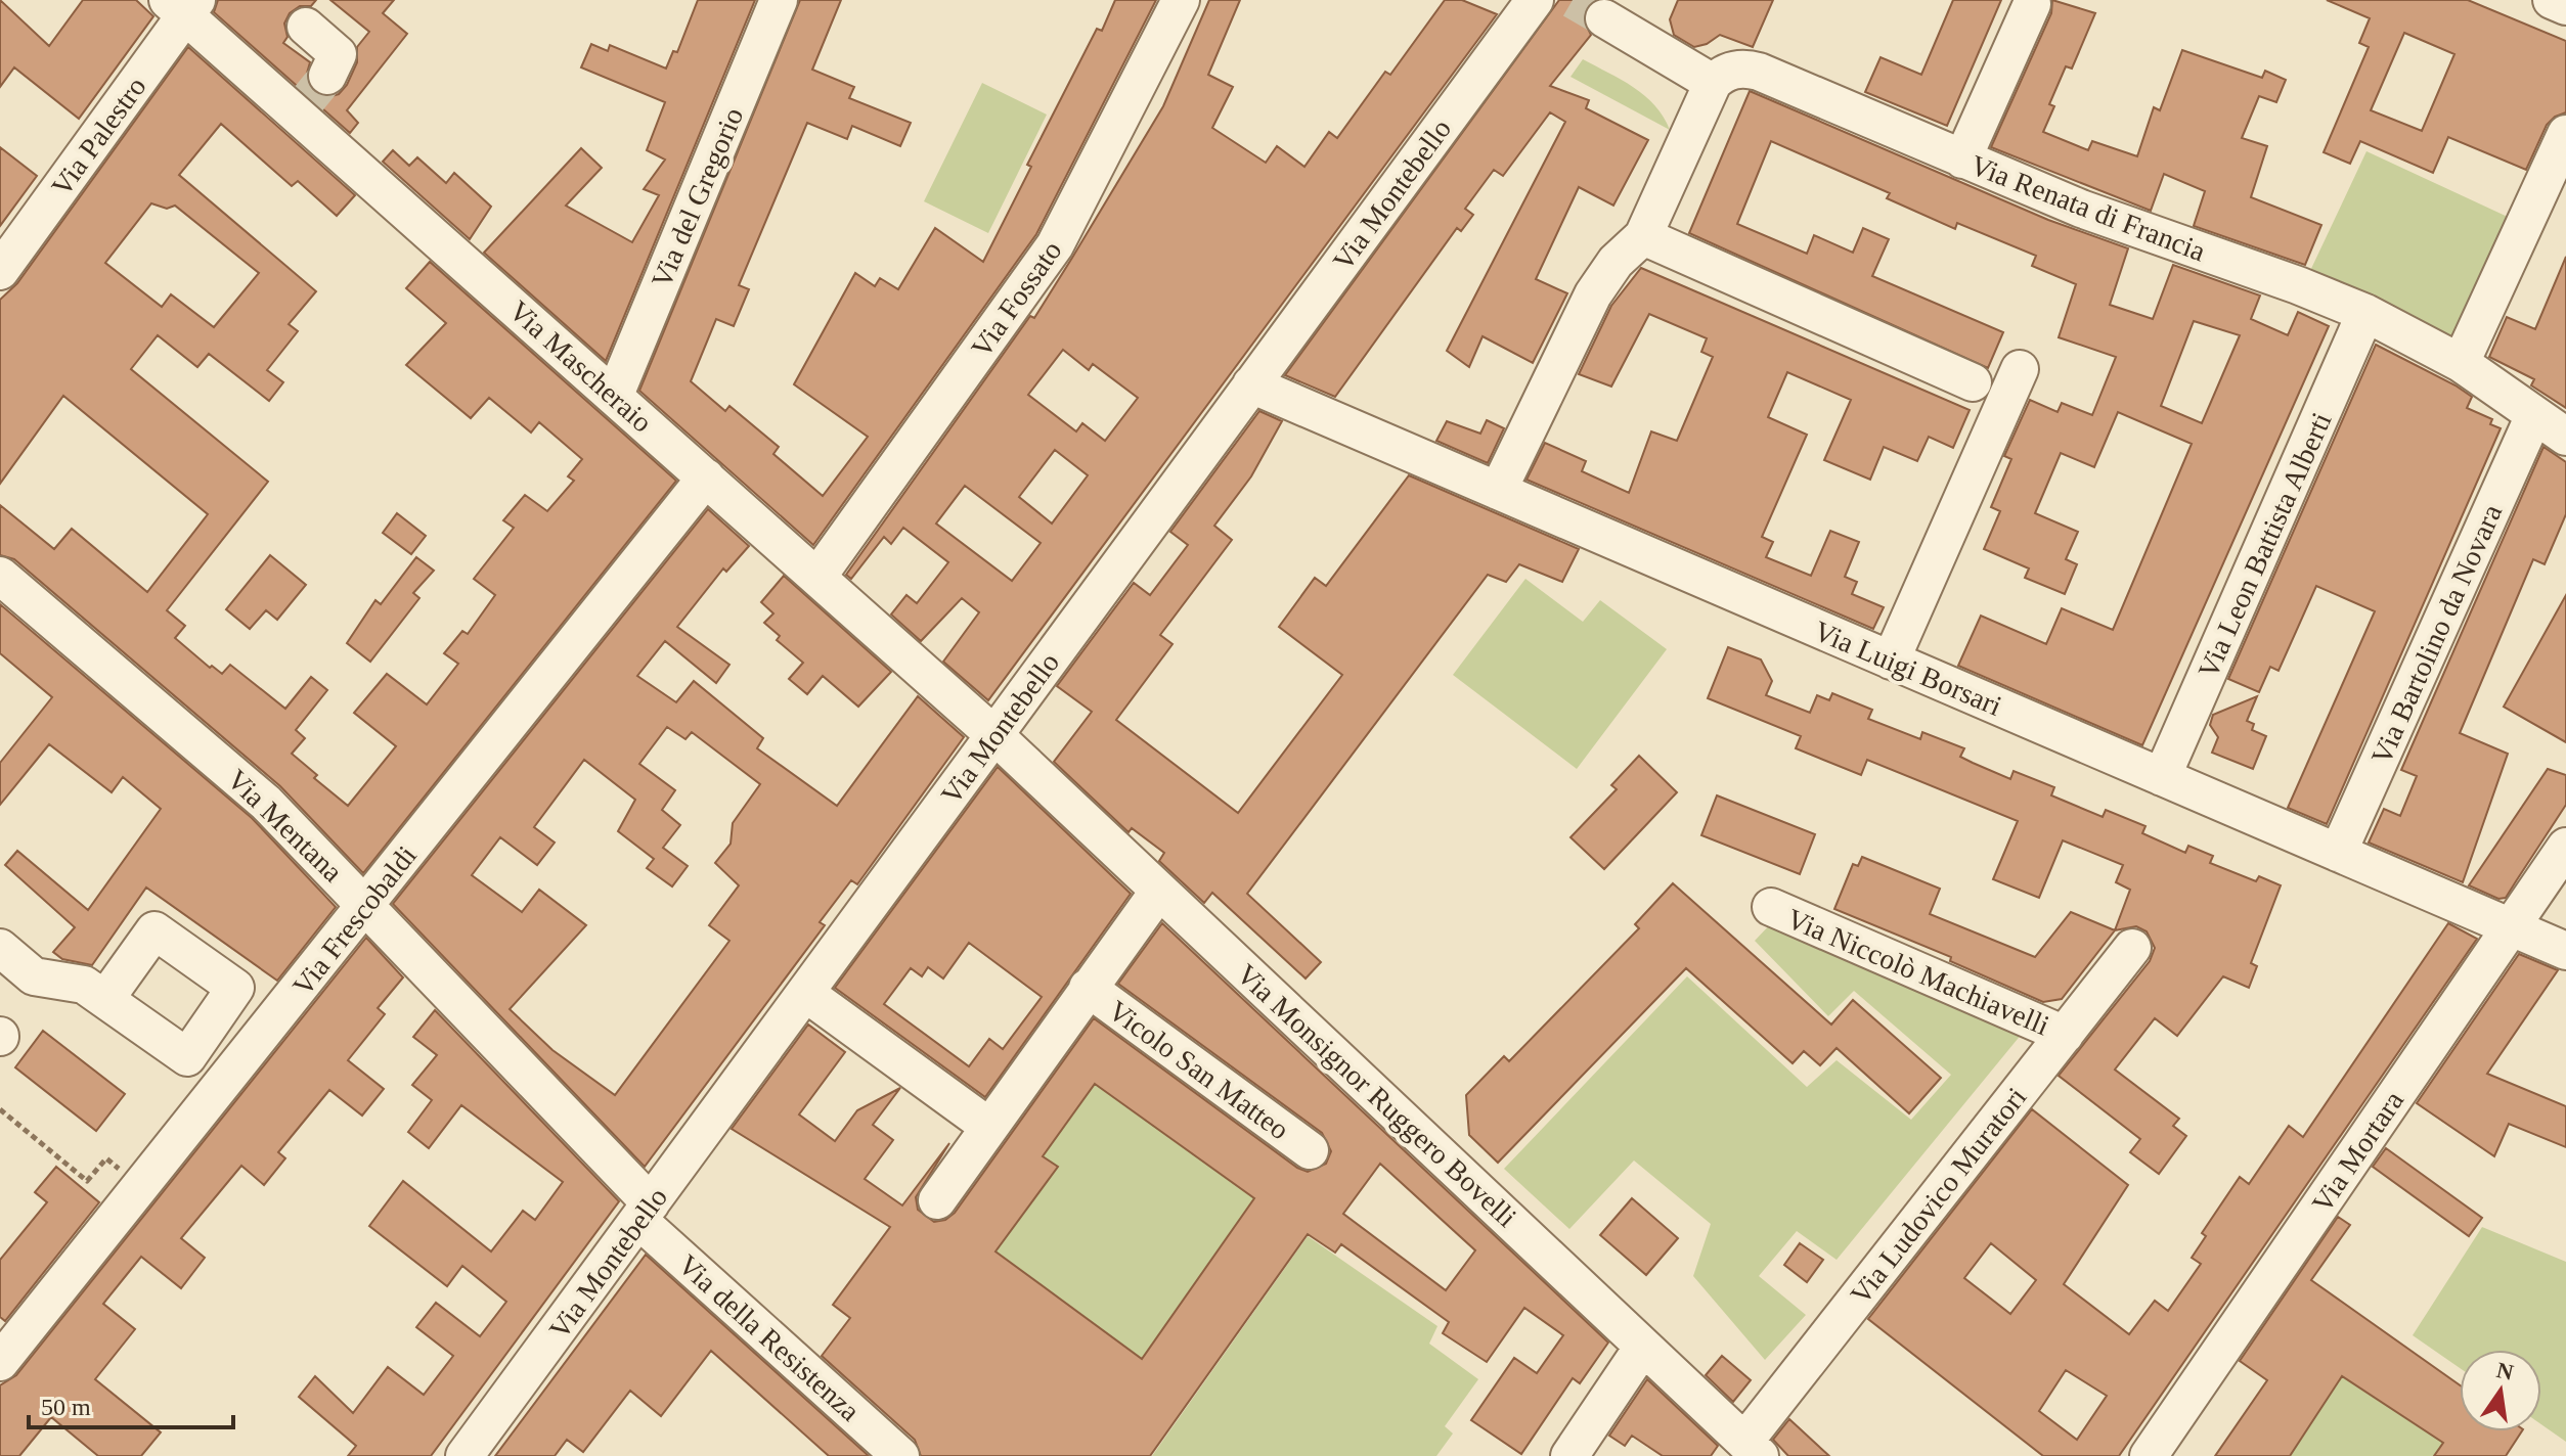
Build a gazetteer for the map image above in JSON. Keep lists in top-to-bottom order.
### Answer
{
  "streets": {
    "street": [
      "Via Palestro",
      "Via Montebello",
      "Via del Gregorio",
      "Via Renata di Francia",
      "Via Fossato",
      "Via Mascheraio",
      "Via Leon Battista Alberti",
      "Via Bartolino da Novara",
      "Via Luigi Borsari",
      "Via Mentana",
      "Via Frescobaldi",
      "Via Niccolò Machiavelli",
      "Vicolo San Matteo",
      "Via Monsignor Ruggero Bovelli",
      "Via Mortara",
      "Via Ludovico Muratori",
      "Via della Resistenza"
    ]
  },
  "crossings": [
    ["Via Palestro", "Via Mascheraio"],
    ["Via Montebello", "Via Mascheraio"],
    ["Via Montebello", "Via Luigi Borsari"],
    ["Via Montebello", "Via Mentana"],
    ["Via Montebello", "Via Monsignor Ruggero Bovelli"],
    ["Via Montebello", "Via della Resistenza"],
    ["Via del Gregorio", "Via Mascheraio"],
    ["Via Renata di Francia", "Via Leon Battista Alberti"],
    ["Via Renata di Francia", "Via Bartolino da Novara"],
    ["Via Fossato", "Via Mascheraio"],
    ["Via Mascheraio", "Via Frescobaldi"],
    ["Via Mascheraio", "Via Monsignor Ruggero Bovelli"],
    ["Via Leon Battista Alberti", "Via Luigi Borsari"],
    ["Via Bartolino da Novara", "Via Luigi Borsari"],
    ["Via Luigi Borsari", "Via Mortara"],
    ["Via Mentana", "Via Frescobaldi"],
    ["Via Mentana", "Via della Resistenza"],
    ["Via Niccolò Machiavelli", "Via Ludovico Muratori"],
    ["Vicolo San Matteo", "Via Monsignor Ruggero Bovelli"],
    ["Via Monsignor Ruggero Bovelli", "Via Ludovico Muratori"]
  ],
  "scale_bar": "50 m",
  "north": "top"
}
